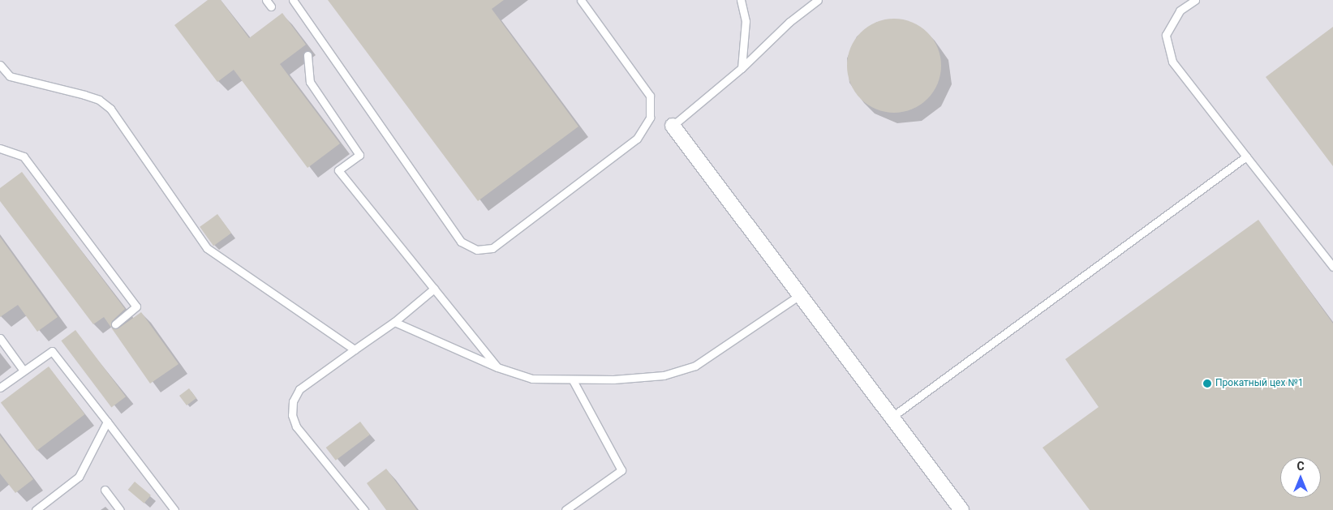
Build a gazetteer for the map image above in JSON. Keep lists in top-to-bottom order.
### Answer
{
  "places": ["Прокатный цех №1"],
  "north": "top"
}
